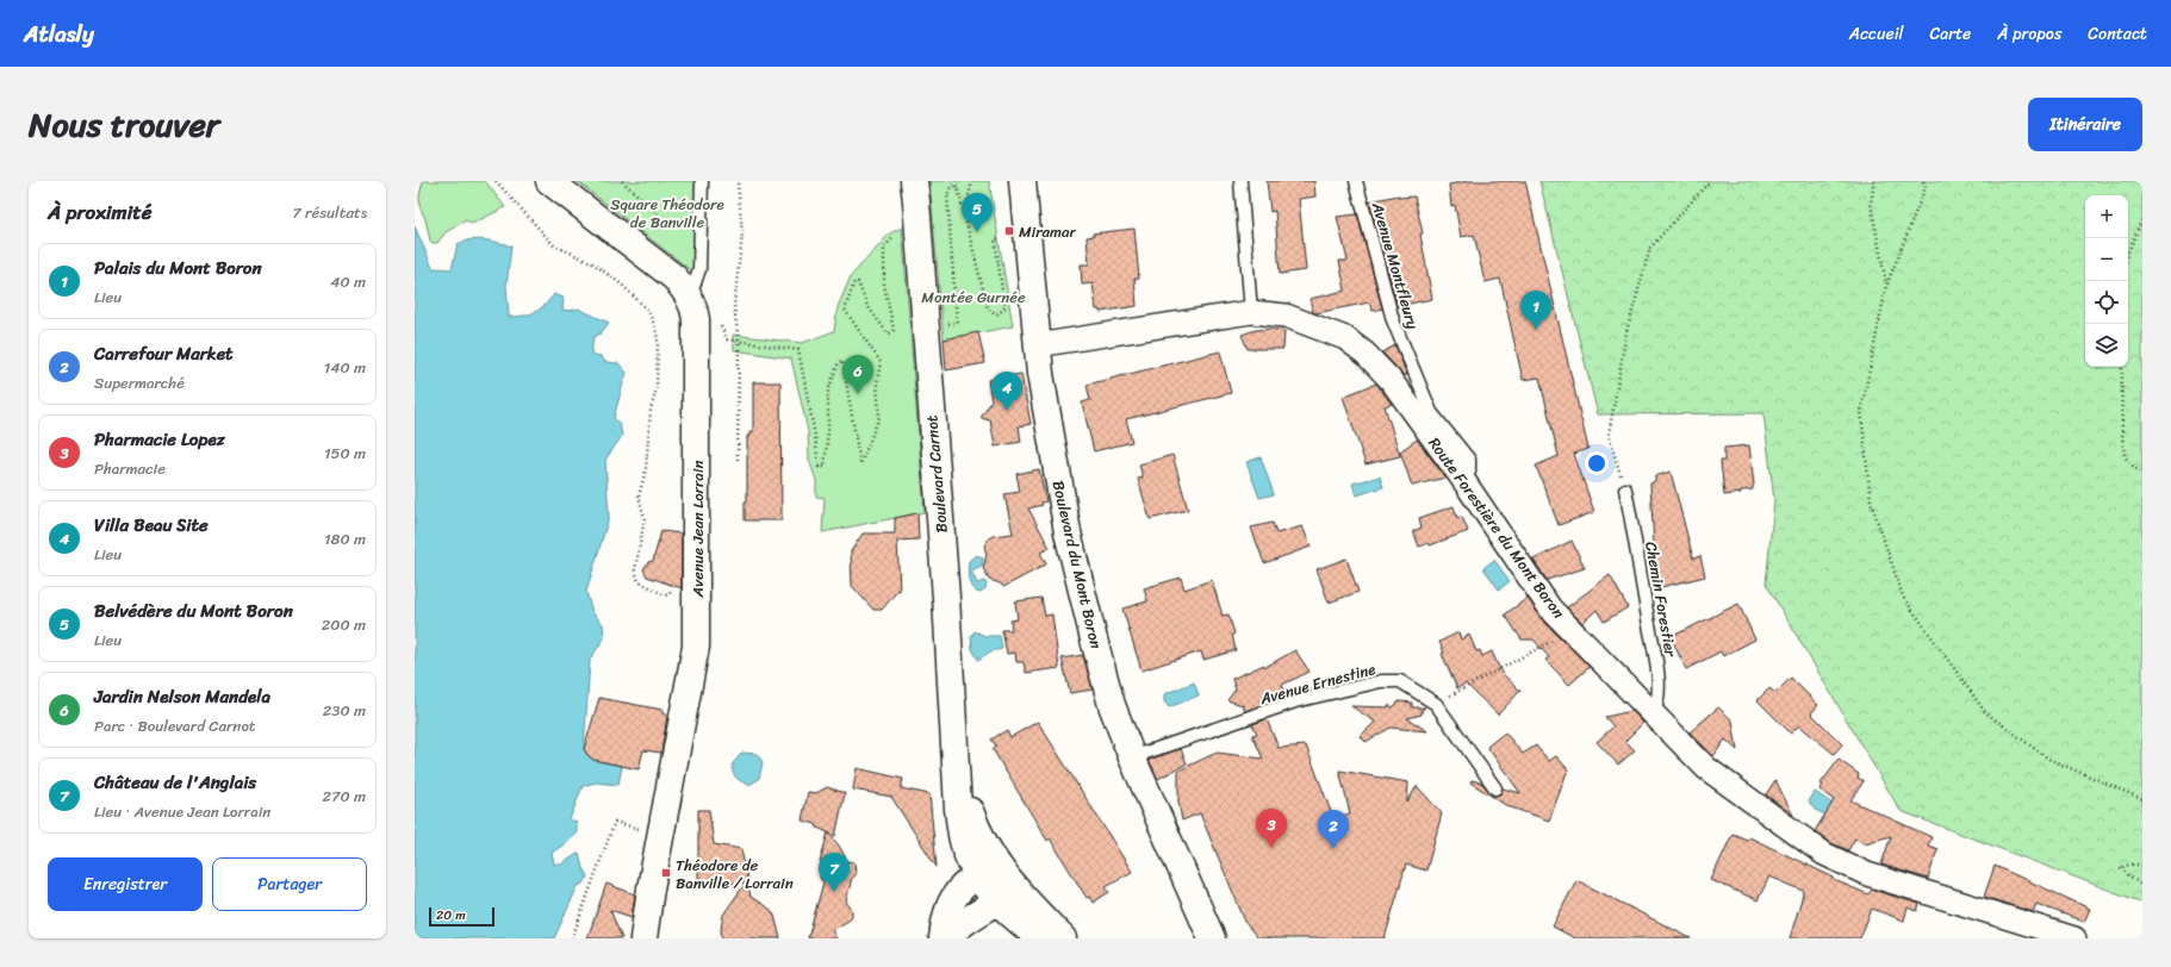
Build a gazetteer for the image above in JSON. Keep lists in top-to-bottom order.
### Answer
{
  "streets": {
    "street": [
      "Boulevard Carnot",
      "Route Forestière du Mont Boron",
      "Avenue Jean Lorrain",
      "Boulevard du Mont Boron"
    ],
    "lane": ["Avenue Montfleury", "Chemin Forestier", "Avenue Ernestine"]
  },
  "crossings": [
    ["Avenue Montfleury", "Route Forestière du Mont Boron"],
    ["Route Forestière du Mont Boron", "Boulevard du Mont Boron"],
    ["Route Forestière du Mont Boron", "Chemin Forestier"],
    ["Boulevard du Mont Boron", "Avenue Ernestine"]
  ],
  "parks": ["Square Théodore de Banville", "Montée Gurnée"],
  "places": {
    "transit": ["Miramar", "Théodore de Banville / Lorrain"]
  },
  "scale_bar": "20 m",
  "page": {
    "header": "Atlasly",
    "nav": [
      "Accueil",
      "Carte",
      "À propos",
      "Contact"
    ],
    "title": "Nous trouver",
    "buttons": [
      "Itinéraire",
      ["Enregistrer", "Partager"]
    ],
    "heading": ["À proximité", "7 résultats"],
    "pins": [
      "5",
      "1",
      "6",
      "4",
      "3",
      "2",
      "7"
    ],
    "map_buttons": ["+", "−"],
    "list": [
      {
        "mark": "1",
        "name": "Palais du Mont Boron",
        "note": "Lieu",
        "value": "40 m"
      },
      {
        "mark": "2",
        "name": "Carrefour Market",
        "note": "Supermarché",
        "value": "140 m"
      },
      {
        "mark": "3",
        "name": "Pharmacie Lopez",
        "note": "Pharmacie",
        "value": "150 m"
      },
      {
        "mark": "4",
        "name": "Villa Beau Site",
        "note": "Lieu",
        "value": "180 m"
      },
      {
        "mark": "5",
        "name": "Belvédère du Mont Boron",
        "note": "Lieu",
        "value": "200 m"
      },
      {
        "mark": "6",
        "name": "Jardin Nelson Mandela",
        "note": "Parc · Boulevard Carnot",
        "value": "230 m"
      },
      {
        "mark": "7",
        "name": "Château de l'Anglais",
        "note": "Lieu · Avenue Jean Lorrain",
        "value": "270 m"
      }
    ],
    "scale": "20 m"
  }
}
